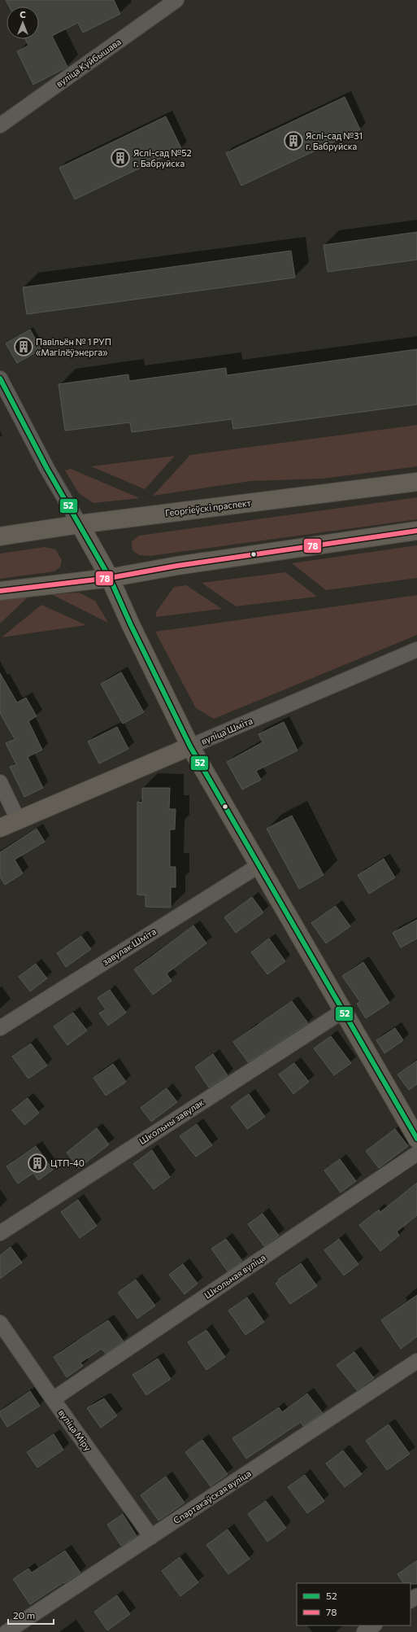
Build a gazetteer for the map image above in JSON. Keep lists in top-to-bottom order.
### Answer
{
  "streets": {
    "main road": ["Георгіеўскі праспект", "вуліца Шміта"],
    "street": [
      "вуліца Куйбышава",
      "завулак Шміта",
      "Школьны завулак",
      "Школьная вуліца",
      "вуліца Міру",
      "Спартакаўская вуліца"
    ]
  },
  "crossings": [
    ["Школьная вуліца", "вуліца Міру"],
    ["вуліца Міру", "Спартакаўская вуліца"]
  ],
  "places": {
    "building": [
      "Яслі-сад №31 г. Бабруйска",
      "Яслі-сад №52 г. Бабруйска",
      "Павільён № 1 РУП «Магілёўэнерга»",
      "ЦТП-40"
    ]
  },
  "lines": ["transit line 52", "transit line 78"],
  "legend": ["52", "78"],
  "scale_bar": "20 m",
  "north": "top"
}
